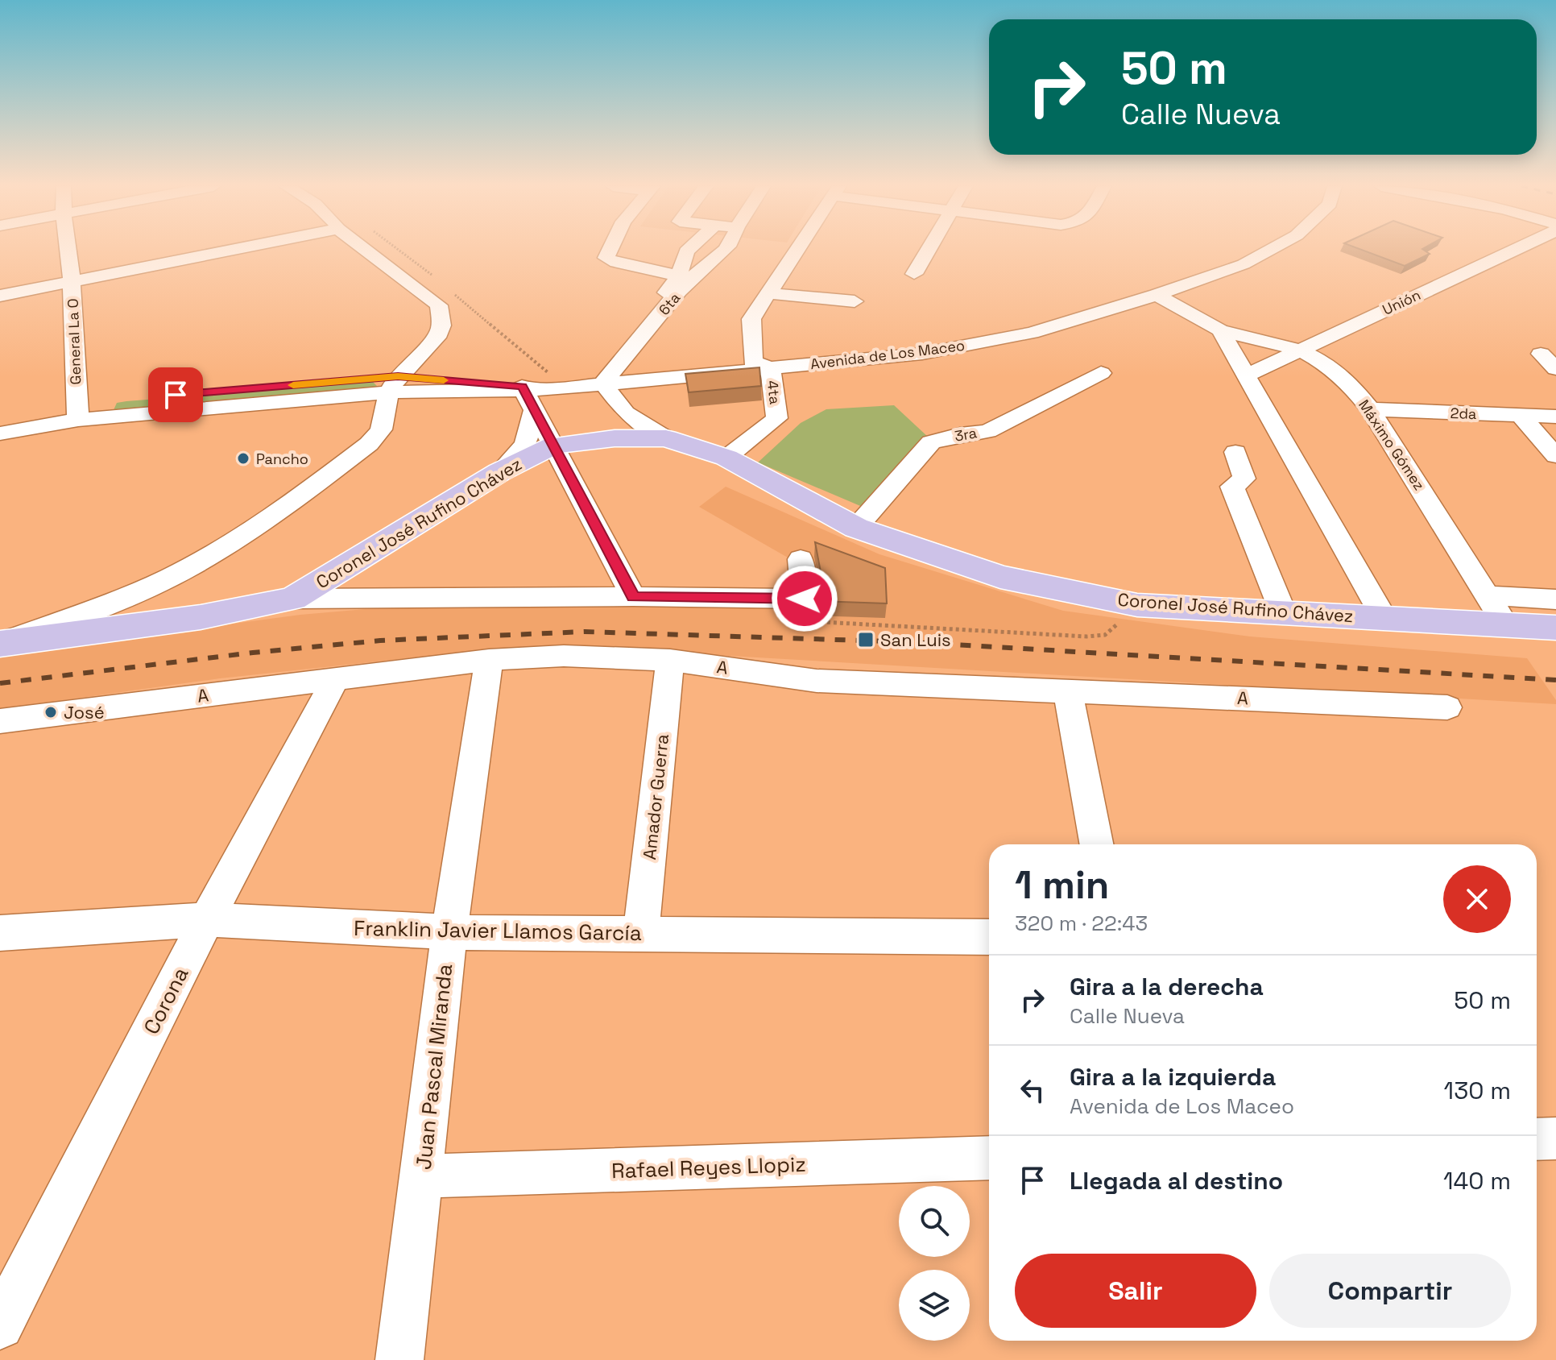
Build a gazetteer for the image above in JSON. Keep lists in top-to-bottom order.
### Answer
{
  "streets": {
    "main road": ["Coronel José Rufino Chávez"],
    "street": [
      "Unión",
      "6ta",
      "General La O",
      "Avenida de Los Maceo",
      "4ta",
      "2da",
      "3ra",
      "Máximo Gómez",
      "A",
      "Amador Guerra",
      "Franklin Javier Llamos García",
      "Corona",
      "Juan Pascal Miranda",
      "Rafael Reyes Llopiz"
    ]
  },
  "crossings": [
    ["Unión", "Máximo Gómez"],
    ["6ta", "Avenida de Los Maceo"],
    ["General La O", "Avenida de Los Maceo"],
    ["Avenida de Los Maceo", "4ta"],
    ["Avenida de Los Maceo", "Máximo Gómez"],
    ["4ta", "Coronel José Rufino Chávez"],
    ["2da", "Máximo Gómez"],
    ["3ra", "Coronel José Rufino Chávez"],
    ["Máximo Gómez", "Coronel José Rufino Chávez"],
    ["A", "Amador Guerra"],
    ["A", "Corona"],
    ["A", "Juan Pascal Miranda"],
    ["Amador Guerra", "Franklin Javier Llamos García"],
    ["Franklin Javier Llamos García", "Corona"],
    ["Franklin Javier Llamos García", "Juan Pascal Miranda"],
    ["Juan Pascal Miranda", "Rafael Reyes Llopiz"]
  ],
  "places": {
    "other": ["Pancho", "José"],
    "transit": ["San Luis"]
  },
  "page": {
    "turn": ["50 m", "Calle Nueva"],
    "heading": ["1 min", "320 m · 22:43"],
    "list": [
      {
        "name": "Gira a la derecha",
        "note": "Calle Nueva",
        "value": "50 m"
      },
      {
        "name": "Gira a la izquierda",
        "note": "Avenida de Los Maceo",
        "value": "130 m"
      },
      {
        "name": "Llegada al destino",
        "value": "140 m"
      }
    ],
    "buttons": ["Salir", "Compartir"]
  }
}
